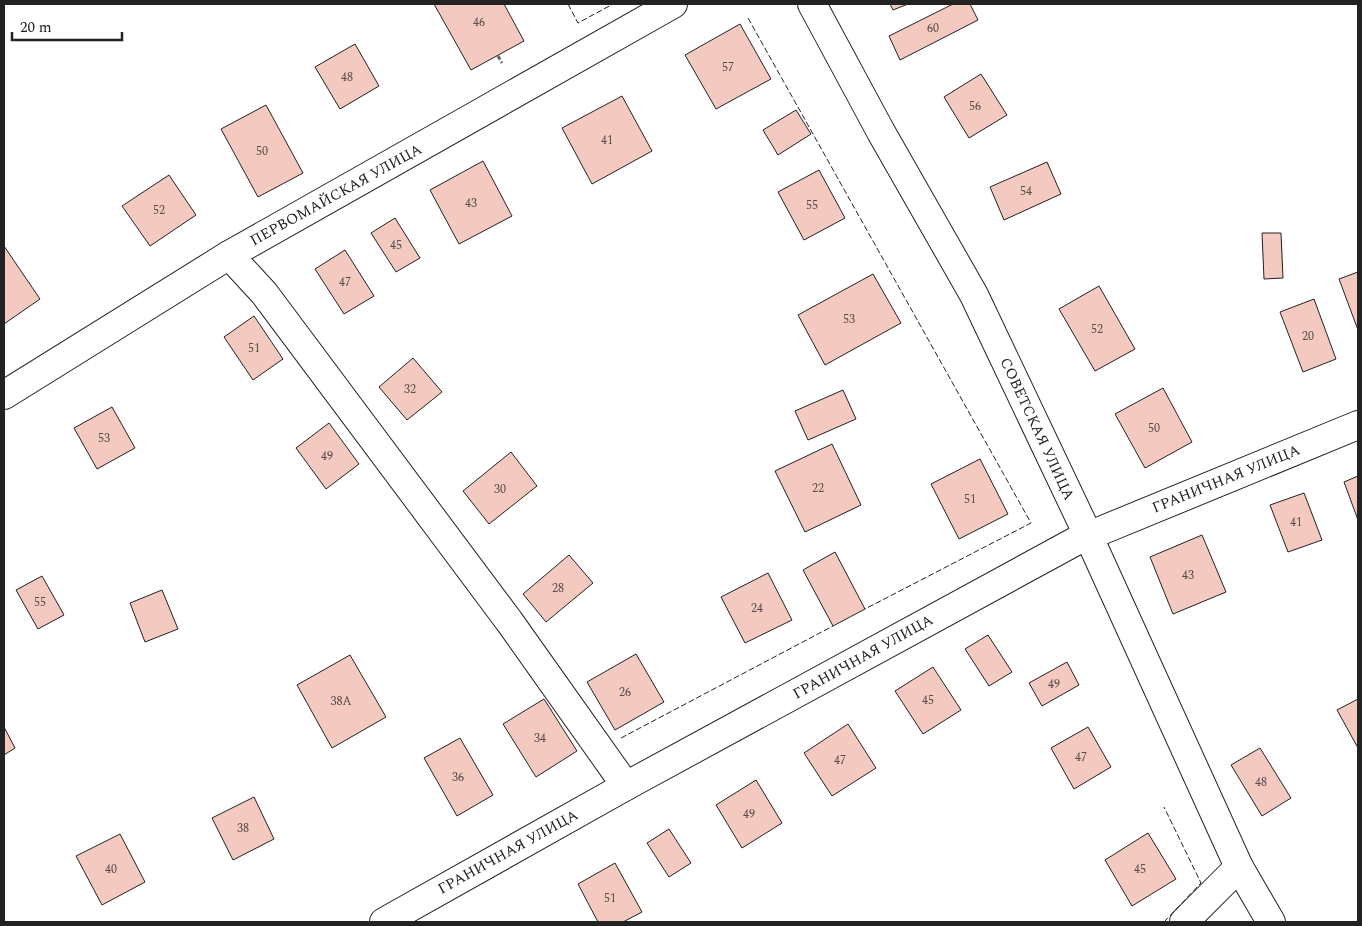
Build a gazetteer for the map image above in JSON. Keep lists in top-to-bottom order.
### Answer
{
  "streets": {
    "street": ["ПЕРВОМАЙСКАЯ УЛИЦА", "СОВЕТСКАЯ УЛИЦА", "ГРАНИЧНАЯ УЛИЦА"]
  },
  "crossings": [
    ["СОВЕТСКАЯ УЛИЦА", "ГРАНИЧНАЯ УЛИЦА"]
  ],
  "house_numbers": [
    "46",
    "60",
    "57",
    "48",
    "56",
    "41",
    "50",
    "54",
    "43",
    "55",
    "52",
    "45",
    "47",
    "53",
    "52",
    "20",
    "51",
    "32",
    "50",
    "53",
    "49",
    "22",
    "30",
    "51",
    "41",
    "43",
    "28",
    "55",
    "24",
    "49",
    "26",
    "45",
    "38А",
    "34",
    "47",
    "47",
    "36",
    "48",
    "49",
    "38",
    "40",
    "45",
    "51"
  ],
  "scale_bar": "20 m"
}
